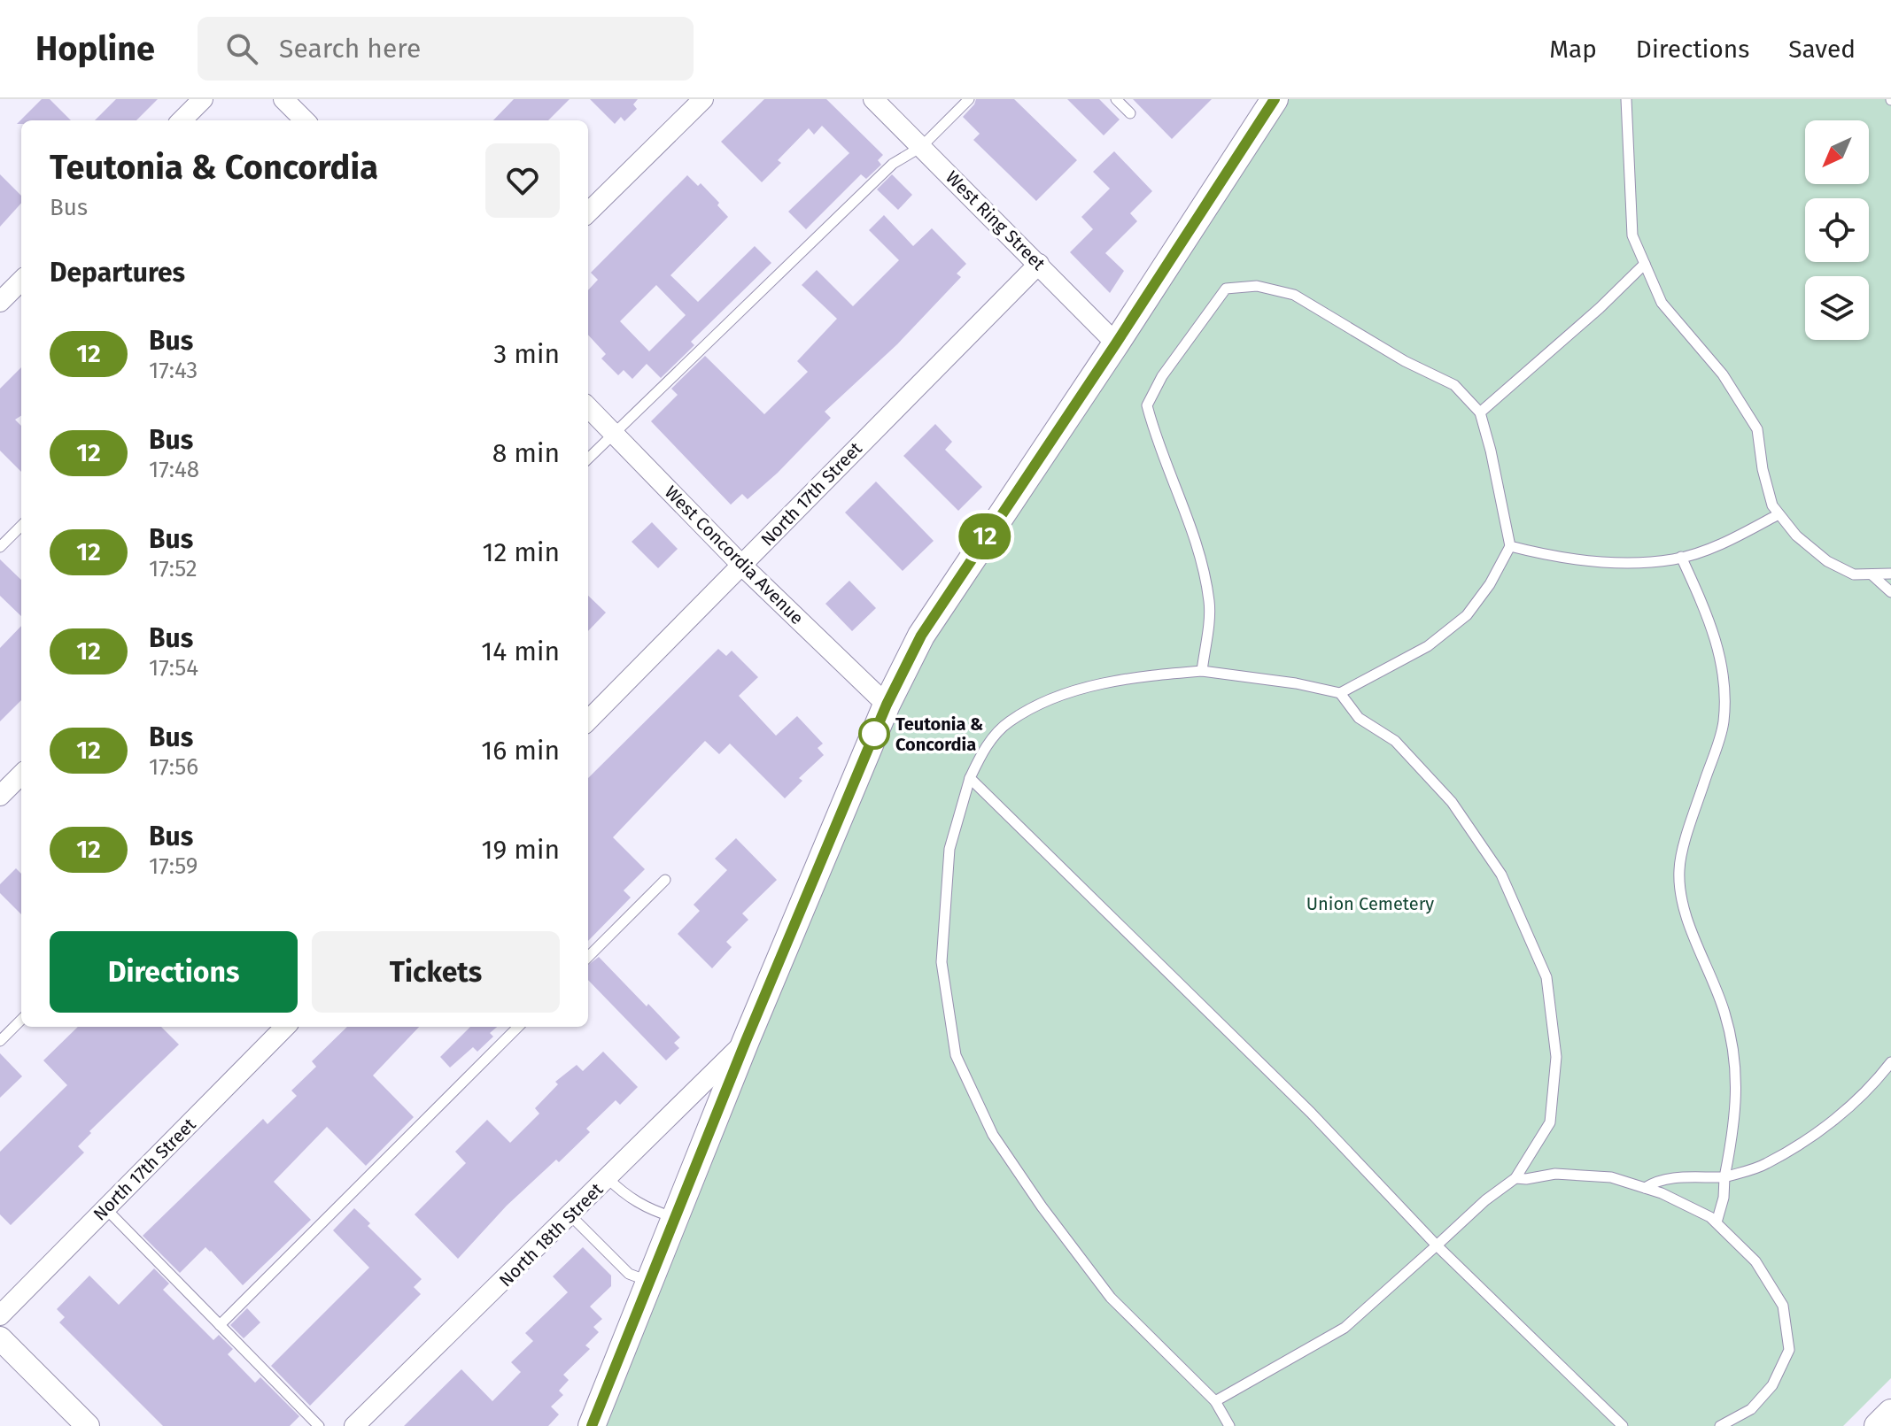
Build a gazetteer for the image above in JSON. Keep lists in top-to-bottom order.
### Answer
{
  "streets": {
    "street": [
      "West Ring Street",
      "North 17th Street",
      "West Concordia Avenue",
      "North 18th Street"
    ]
  },
  "crossings": [
    ["West Ring Street", "North 17th Street"],
    ["North 17th Street", "West Concordia Avenue"]
  ],
  "parks": ["Union Cemetery"],
  "places": ["Teutonia & Concordia"],
  "lines": ["bus line 12"],
  "north": "bottom left",
  "page": {
    "header": "Hopline",
    "search": "Search here",
    "nav": ["Map", "Directions", "Saved"],
    "on_map": "12",
    "heading": [
      ["Teutonia & Concordia", "Bus"],
      "Departures"
    ],
    "list": [
      {
        "mark": "12",
        "name": "Bus",
        "note": "17:43",
        "value": "3 min"
      },
      {
        "mark": "12",
        "name": "Bus",
        "note": "17:48",
        "value": "8 min"
      },
      {
        "mark": "12",
        "name": "Bus",
        "note": "17:52",
        "value": "12 min"
      },
      {
        "mark": "12",
        "name": "Bus",
        "note": "17:54",
        "value": "14 min"
      },
      {
        "mark": "12",
        "name": "Bus",
        "note": "17:56",
        "value": "16 min"
      },
      {
        "mark": "12",
        "name": "Bus",
        "note": "17:59",
        "value": "19 min"
      }
    ],
    "buttons": ["Directions", "Tickets"]
  }
}
